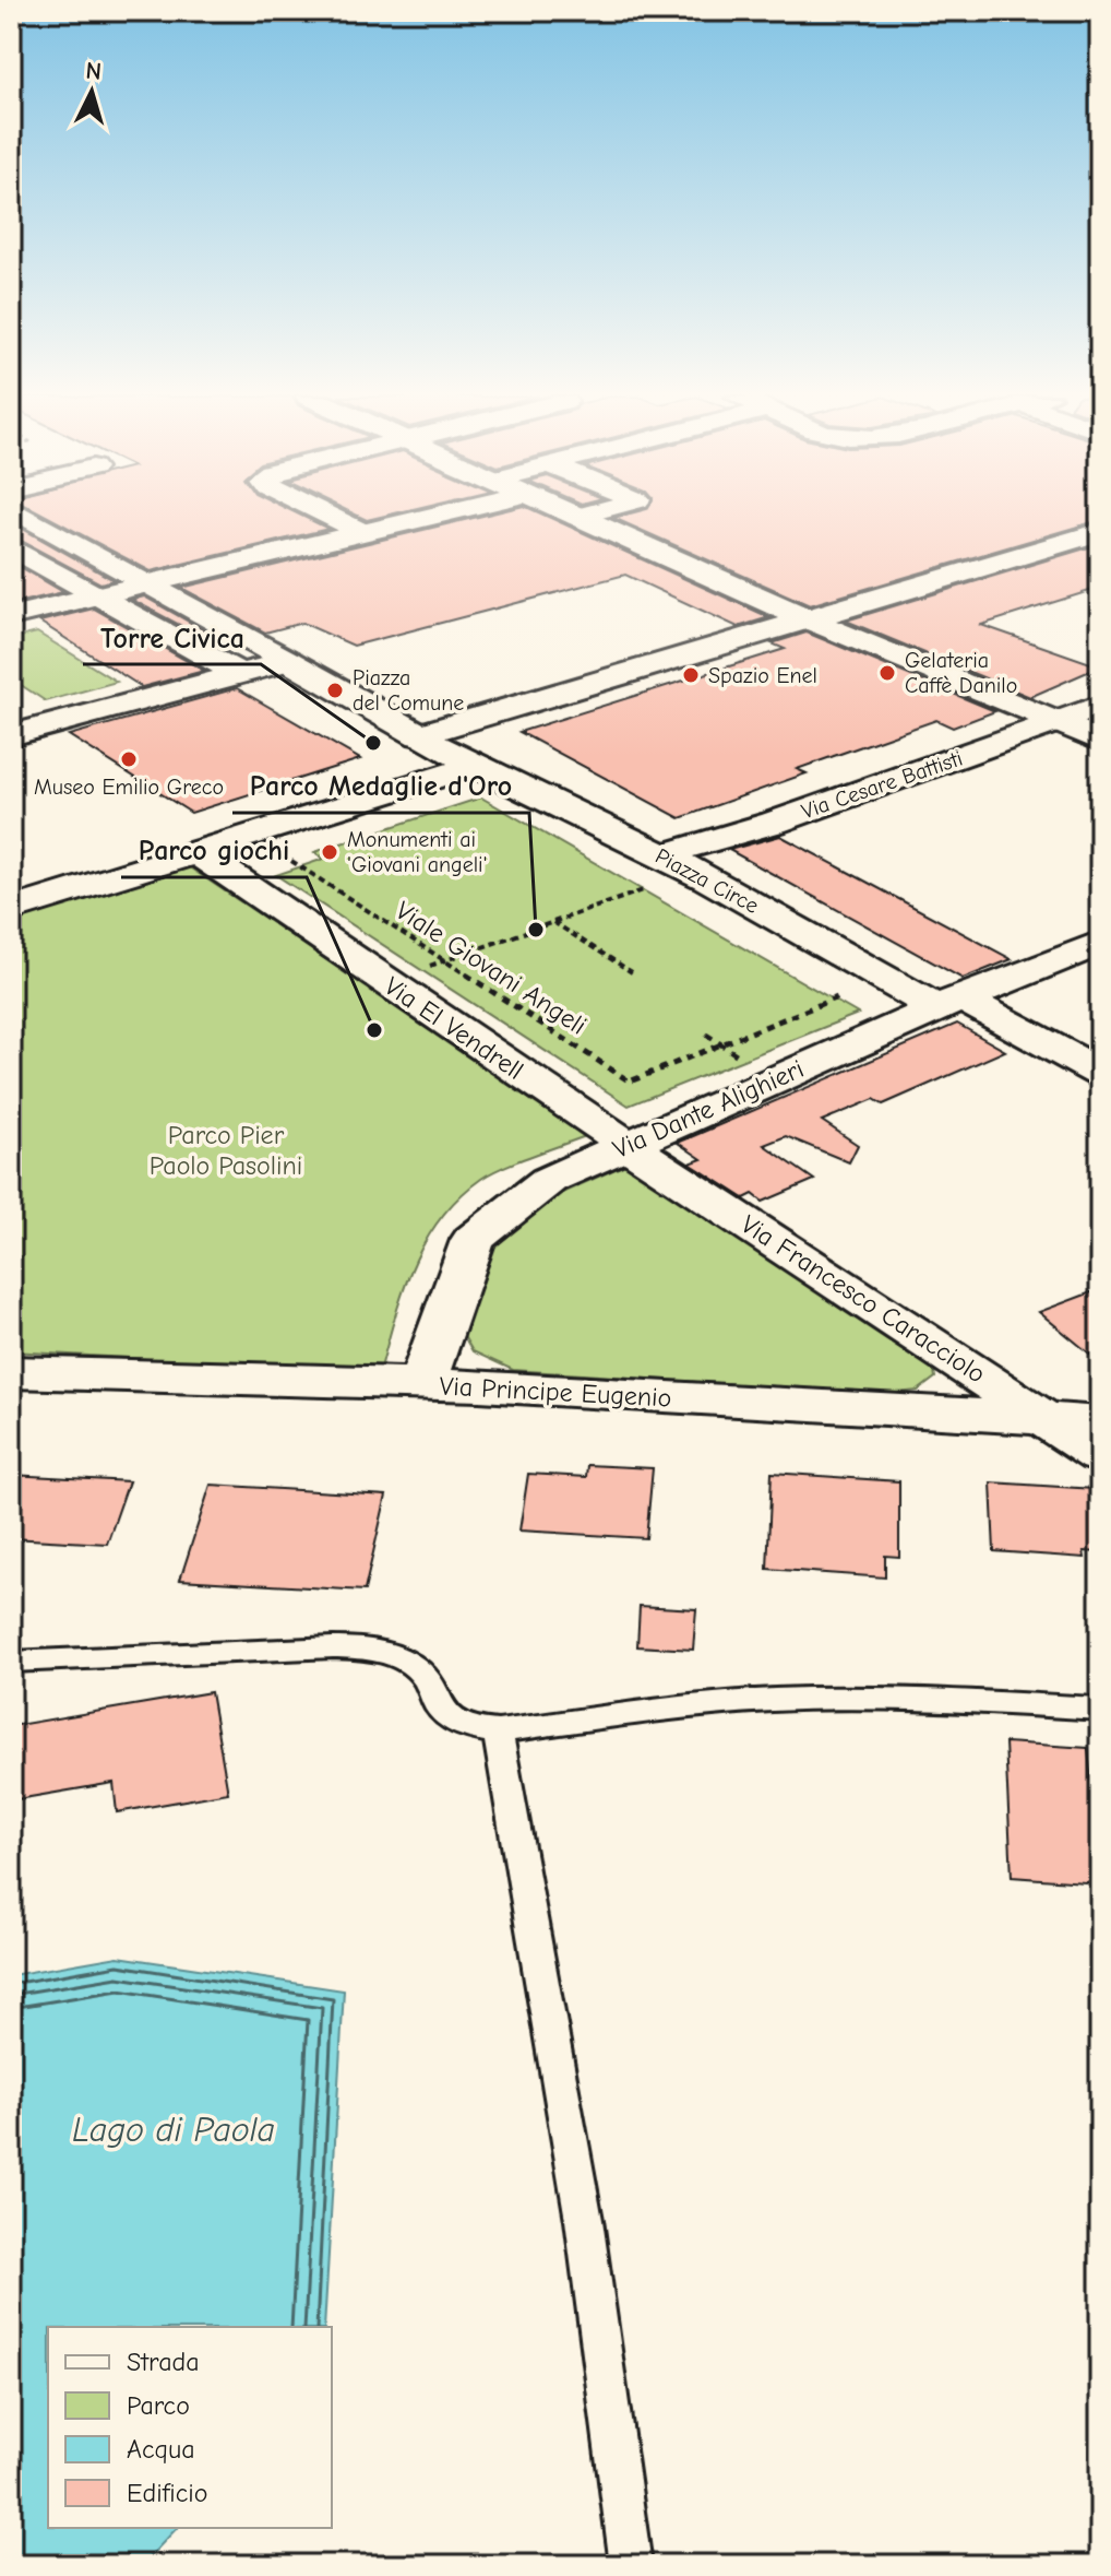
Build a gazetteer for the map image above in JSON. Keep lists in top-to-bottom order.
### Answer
{
  "streets": {
    "street": [
      "Via Cesare Battisti",
      "Piazza Circe",
      "Via El Vendrell",
      "Via Dante Alighieri",
      "Via Francesco Caracciolo",
      "Via Principe Eugenio"
    ],
    "path": ["Viale Giovani Angeli"]
  },
  "crossings": [
    ["Via Cesare Battisti", "Piazza Circe"],
    ["Piazza Circe", "Via Dante Alighieri"],
    ["Via El Vendrell", "Via Dante Alighieri"],
    ["Via El Vendrell", "Via Francesco Caracciolo"],
    ["Via Dante Alighieri", "Via Francesco Caracciolo"],
    ["Via Dante Alighieri", "Via Principe Eugenio"],
    ["Via Francesco Caracciolo", "Via Principe Eugenio"]
  ],
  "water": ["Lago di Paola"],
  "parks": ["Parco Pier Paolo Pasolini"],
  "places": [
    "Gelateria Caffè Danilo",
    "Spazio Enel",
    "Piazza del Comune",
    "Torre Civica",
    "Museo Emilio Greco",
    "Monumenti ai 'Giovani angeli'",
    "Parco Medaglie d'Oro",
    "Parco giochi"
  ],
  "legend": [
    "Strada",
    "Parco",
    "Acqua",
    "Edificio"
  ],
  "north": "top"
}
